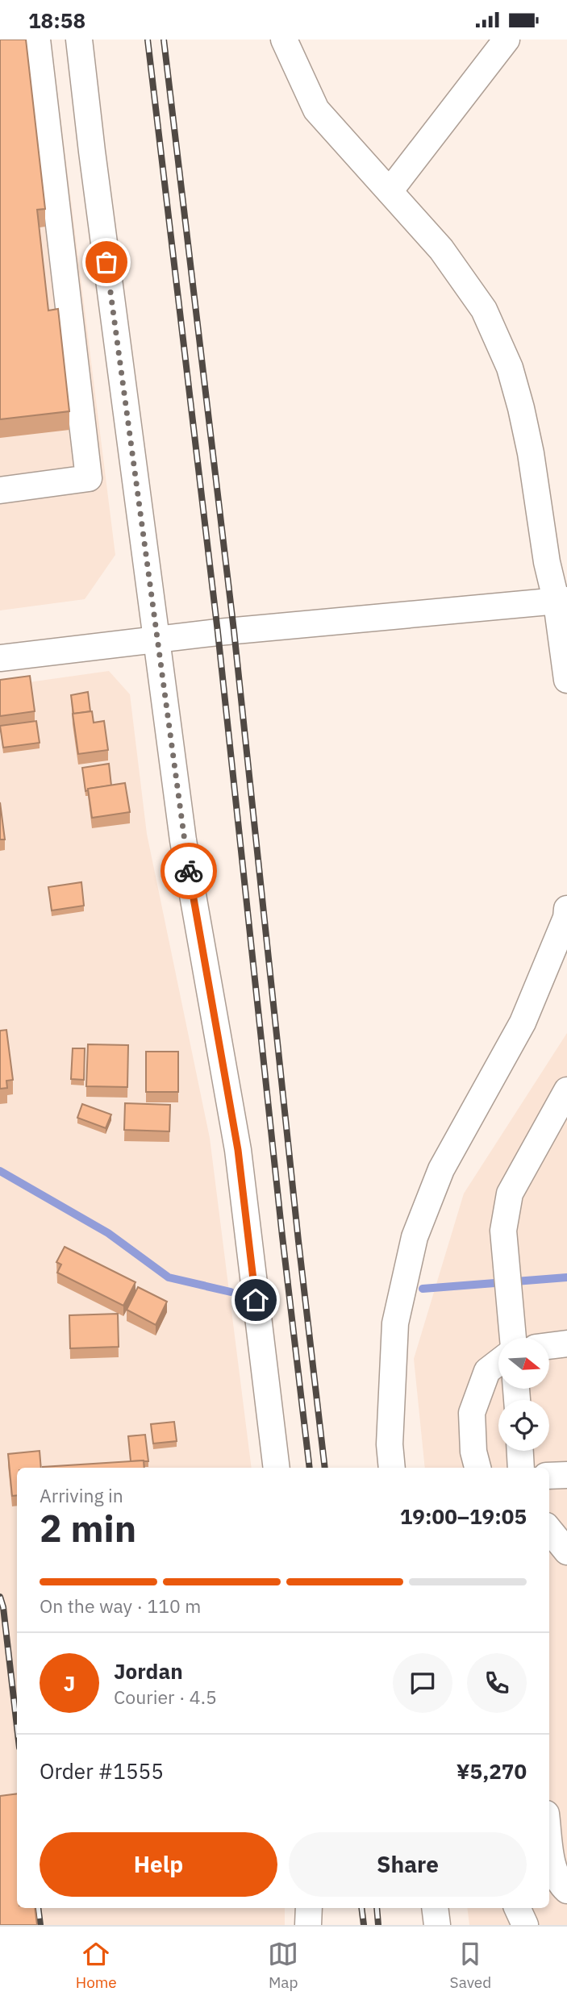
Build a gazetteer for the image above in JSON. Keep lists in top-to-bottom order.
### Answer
{
  "north": "right",
  "page": {
    "status": "18:58",
    "heading": ["2 min", "Arriving in", "19:00–19:05"],
    "panel": [
      "Jordan",
      "Courier · 4.5",
      "Order #1555",
      "¥5,270"
    ],
    "bar": "On the way · 110 m",
    "round": "J",
    "buttons": ["Help", "Share"],
    "tabs": ["Home", "Map", "Saved"]
  }
}
